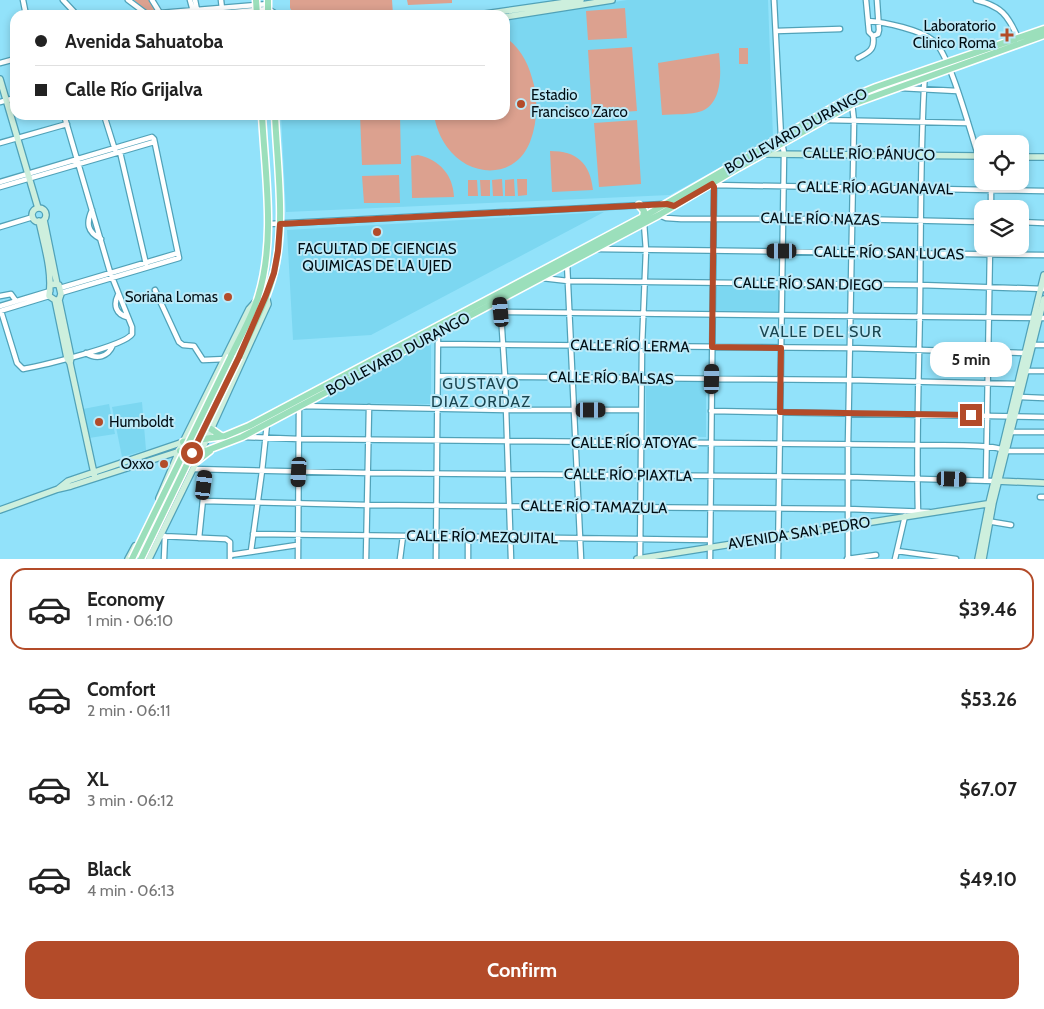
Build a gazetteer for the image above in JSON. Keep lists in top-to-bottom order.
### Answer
{
  "streets": {
    "main road": ["BOULEVARD DURANGO"],
    "street": [
      "CALLE RÍO PÁNUCO",
      "CALLE RÍO AGUANAVAL",
      "CALLE RÍO NAZAS",
      "CALLE RÍO SAN LUCAS",
      "CALLE RÍO SAN DIEGO",
      "CALLE RÍO LERMA",
      "CALLE RÍO BALSAS",
      "CALLE RÍO ATOYAC",
      "CALLE RÍO PIAXTLA",
      "CALLE RÍO TAMAZULA",
      "AVENIDA SAN PEDRO",
      "CALLE RÍO MEZQUITAL"
    ]
  },
  "crossings": [
    ["BOULEVARD DURANGO", "CALLE RÍO PÁNUCO"],
    ["BOULEVARD DURANGO", "CALLE RÍO AGUANAVAL"],
    ["BOULEVARD DURANGO", "CALLE RÍO NAZAS"],
    ["BOULEVARD DURANGO", "CALLE RÍO SAN LUCAS"],
    ["BOULEVARD DURANGO", "CALLE RÍO SAN DIEGO"],
    ["BOULEVARD DURANGO", "CALLE RÍO ATOYAC"],
    ["CALLE RÍO TAMAZULA", "AVENIDA SAN PEDRO"]
  ],
  "districts": ["VALLE DEL SUR", "GUSTAVO DIAZ ORDAZ"],
  "places": {
    "health": ["Laboratorio Clinico Roma"],
    "other": [
      "Estadio Francisco Zarco",
      "FACULTAD DE CIENCIAS QUIMICAS DE LA UJED",
      "Soriana Lomas",
      "Humboldt",
      "Oxxo"
    ]
  },
  "page": {
    "banner": ["Avenida Sahuatoba", "Calle Río Grijalva"],
    "bubble": "5 min",
    "list": [
      {
        "name": "Economy",
        "note": "1 min · 06:10",
        "value": "$39.46"
      },
      {
        "name": "Comfort",
        "note": "2 min · 06:11",
        "value": "$53.26"
      },
      {
        "name": "XL",
        "note": "3 min · 06:12",
        "value": "$67.07"
      },
      {
        "name": "Black",
        "note": "4 min · 06:13",
        "value": "$49.10"
      }
    ],
    "buttons": "Confirm"
  }
}
